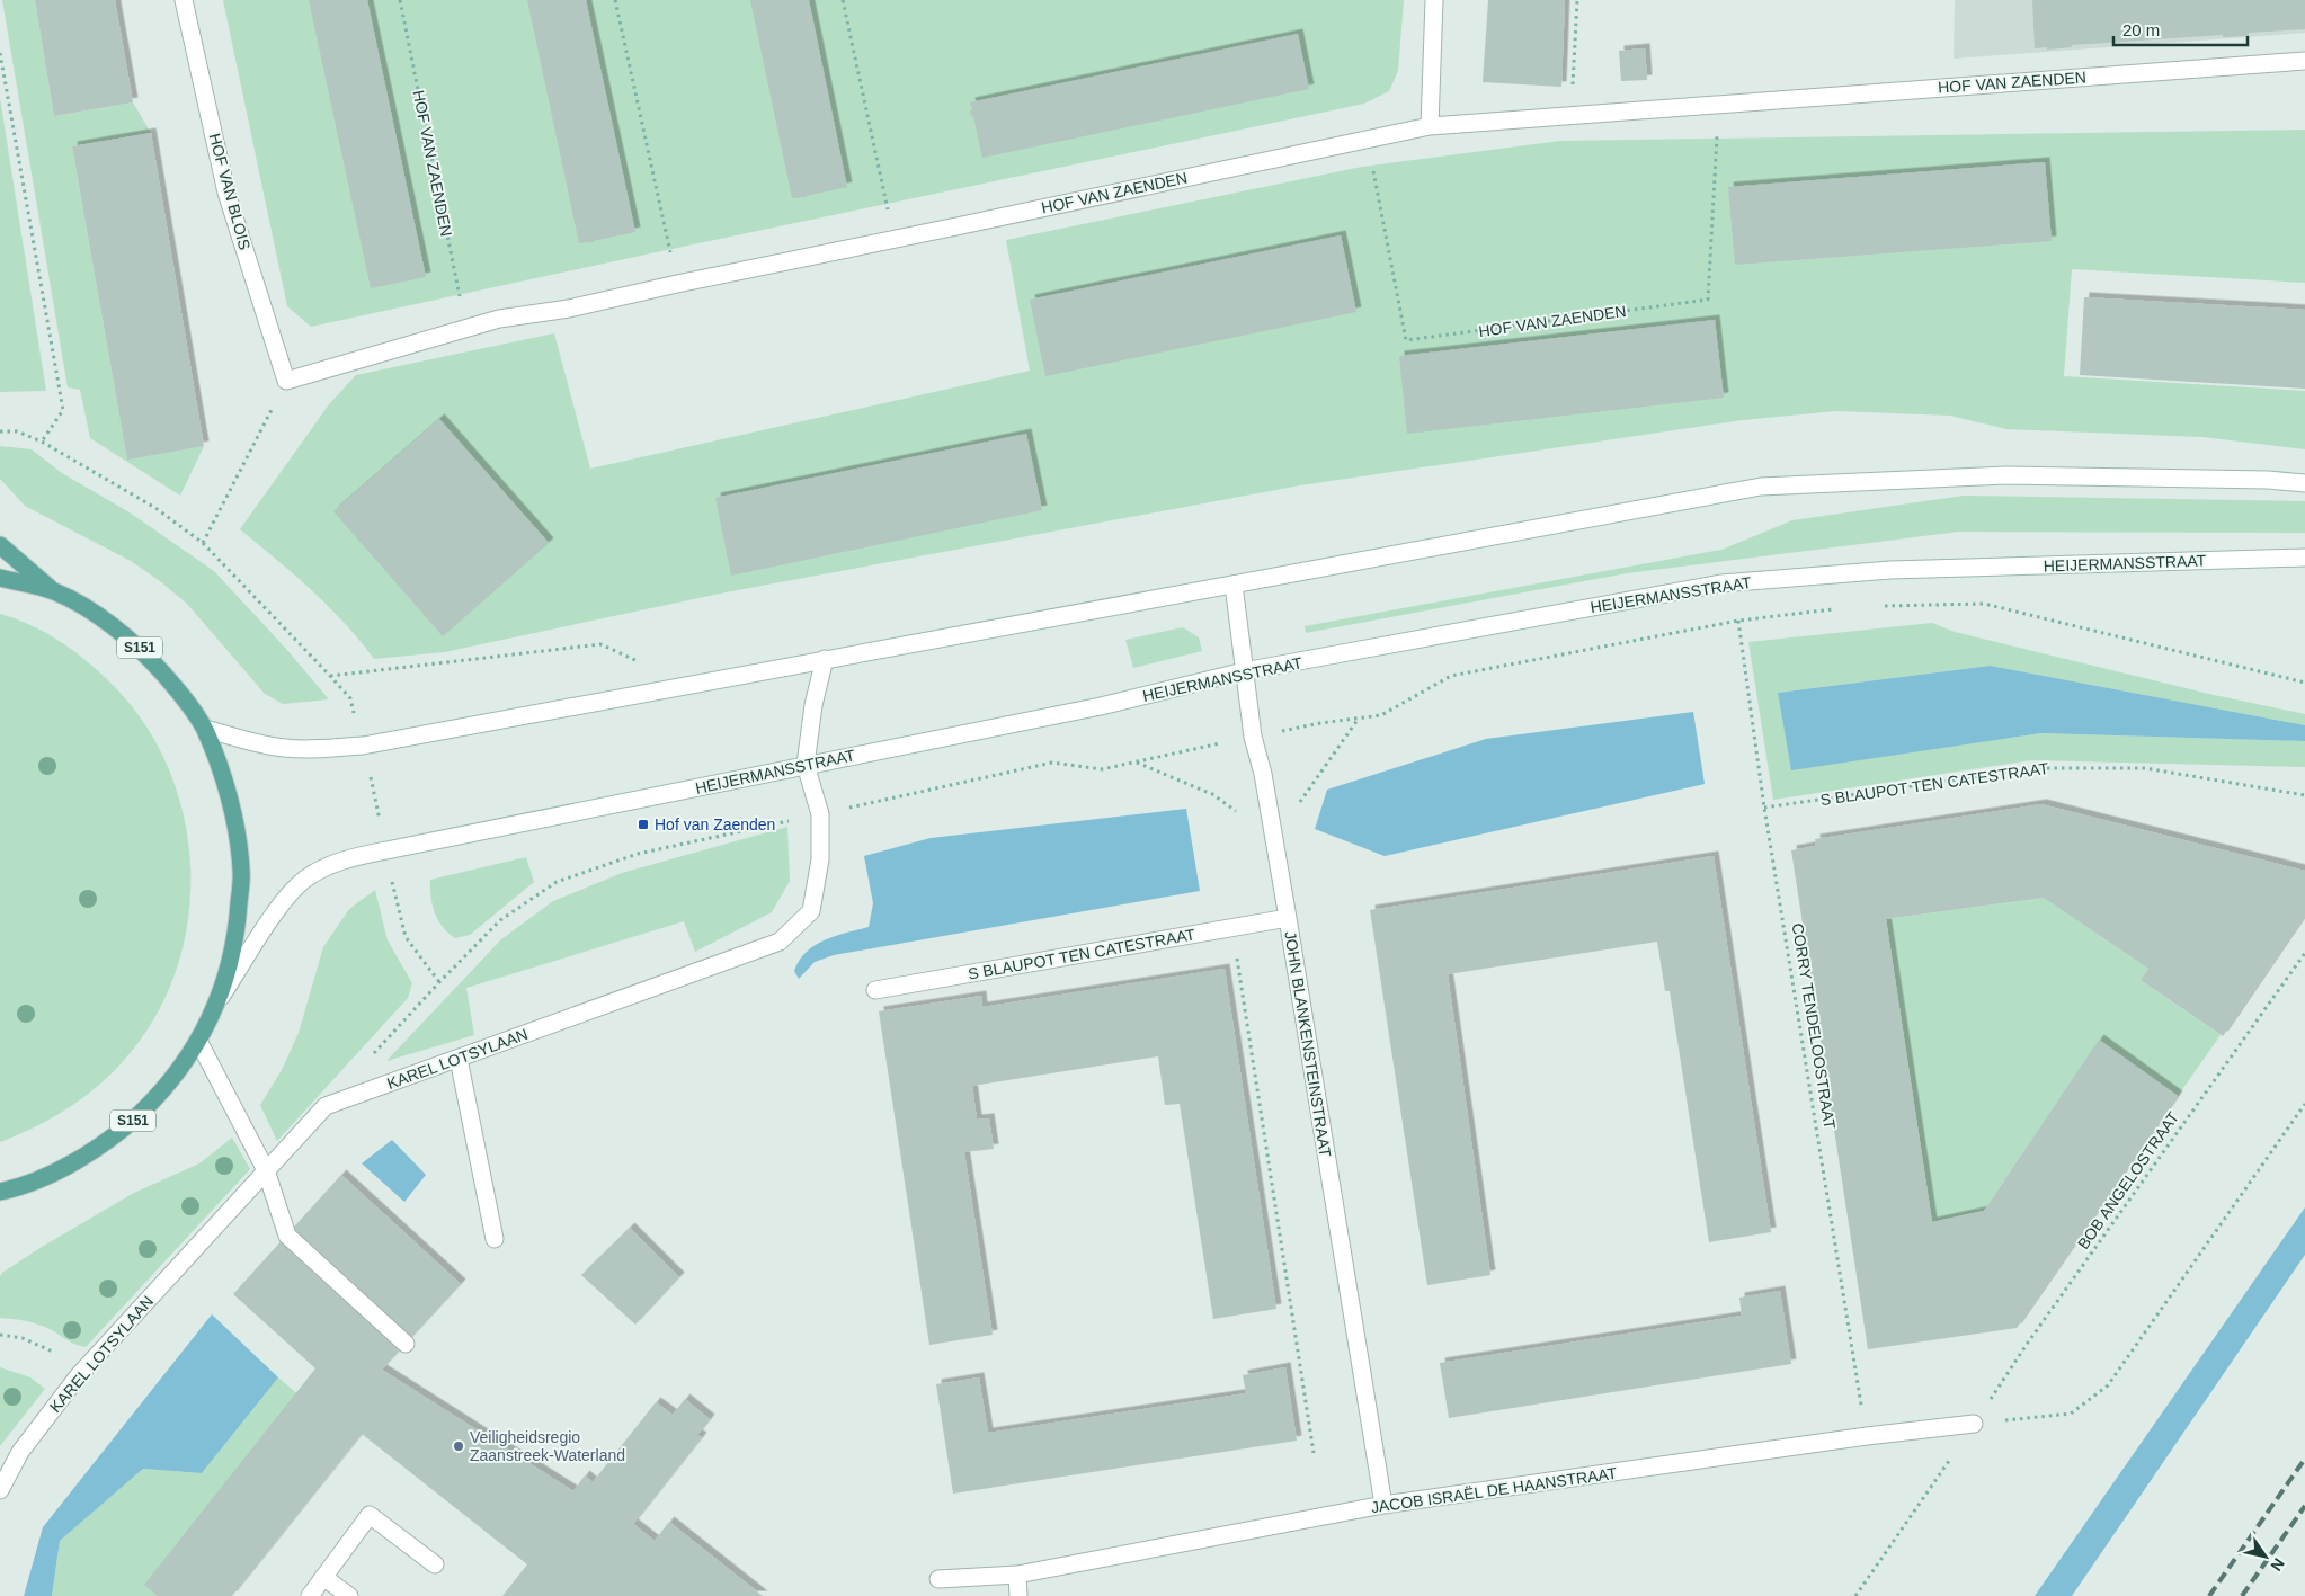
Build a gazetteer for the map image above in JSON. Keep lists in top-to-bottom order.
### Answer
{
  "streets": {
    "main road": ["S151"],
    "street": [
      "HOF VAN ZAENDEN",
      "HOF VAN BLOIS",
      "HEIJERMANSSTRAAT",
      "S BLAUPOT TEN CATESTRAAT",
      "JOHN BLANKENSTEINSTRAAT",
      "KAREL LOTSYLAAN",
      "JACOB ISRAËL DE HAANSTRAAT"
    ],
    "path": ["CORRY TENDELOOSTRAAT", "BOB ANGELOSTRAAT"]
  },
  "crossings": [
    ["HOF VAN ZAENDEN", "HOF VAN BLOIS"],
    ["HEIJERMANSSTRAAT", "S151"],
    ["HEIJERMANSSTRAAT", "JOHN BLANKENSTEINSTRAAT"],
    ["HEIJERMANSSTRAAT", "KAREL LOTSYLAAN"],
    ["S BLAUPOT TEN CATESTRAAT", "CORRY TENDELOOSTRAAT"],
    ["S BLAUPOT TEN CATESTRAAT", "JOHN BLANKENSTEINSTRAAT"],
    ["CORRY TENDELOOSTRAAT", "JACOB ISRAËL DE HAANSTRAAT"],
    ["JOHN BLANKENSTEINSTRAAT", "JACOB ISRAËL DE HAANSTRAAT"],
    ["BOB ANGELOSTRAAT", "JACOB ISRAËL DE HAANSTRAAT"]
  ],
  "places": {
    "transit": ["Hof van Zaenden"],
    "other": ["Veiligheidsregio Zaanstreek-Waterland"]
  },
  "scale_bar": "20 m",
  "north": "bottom right"
}
